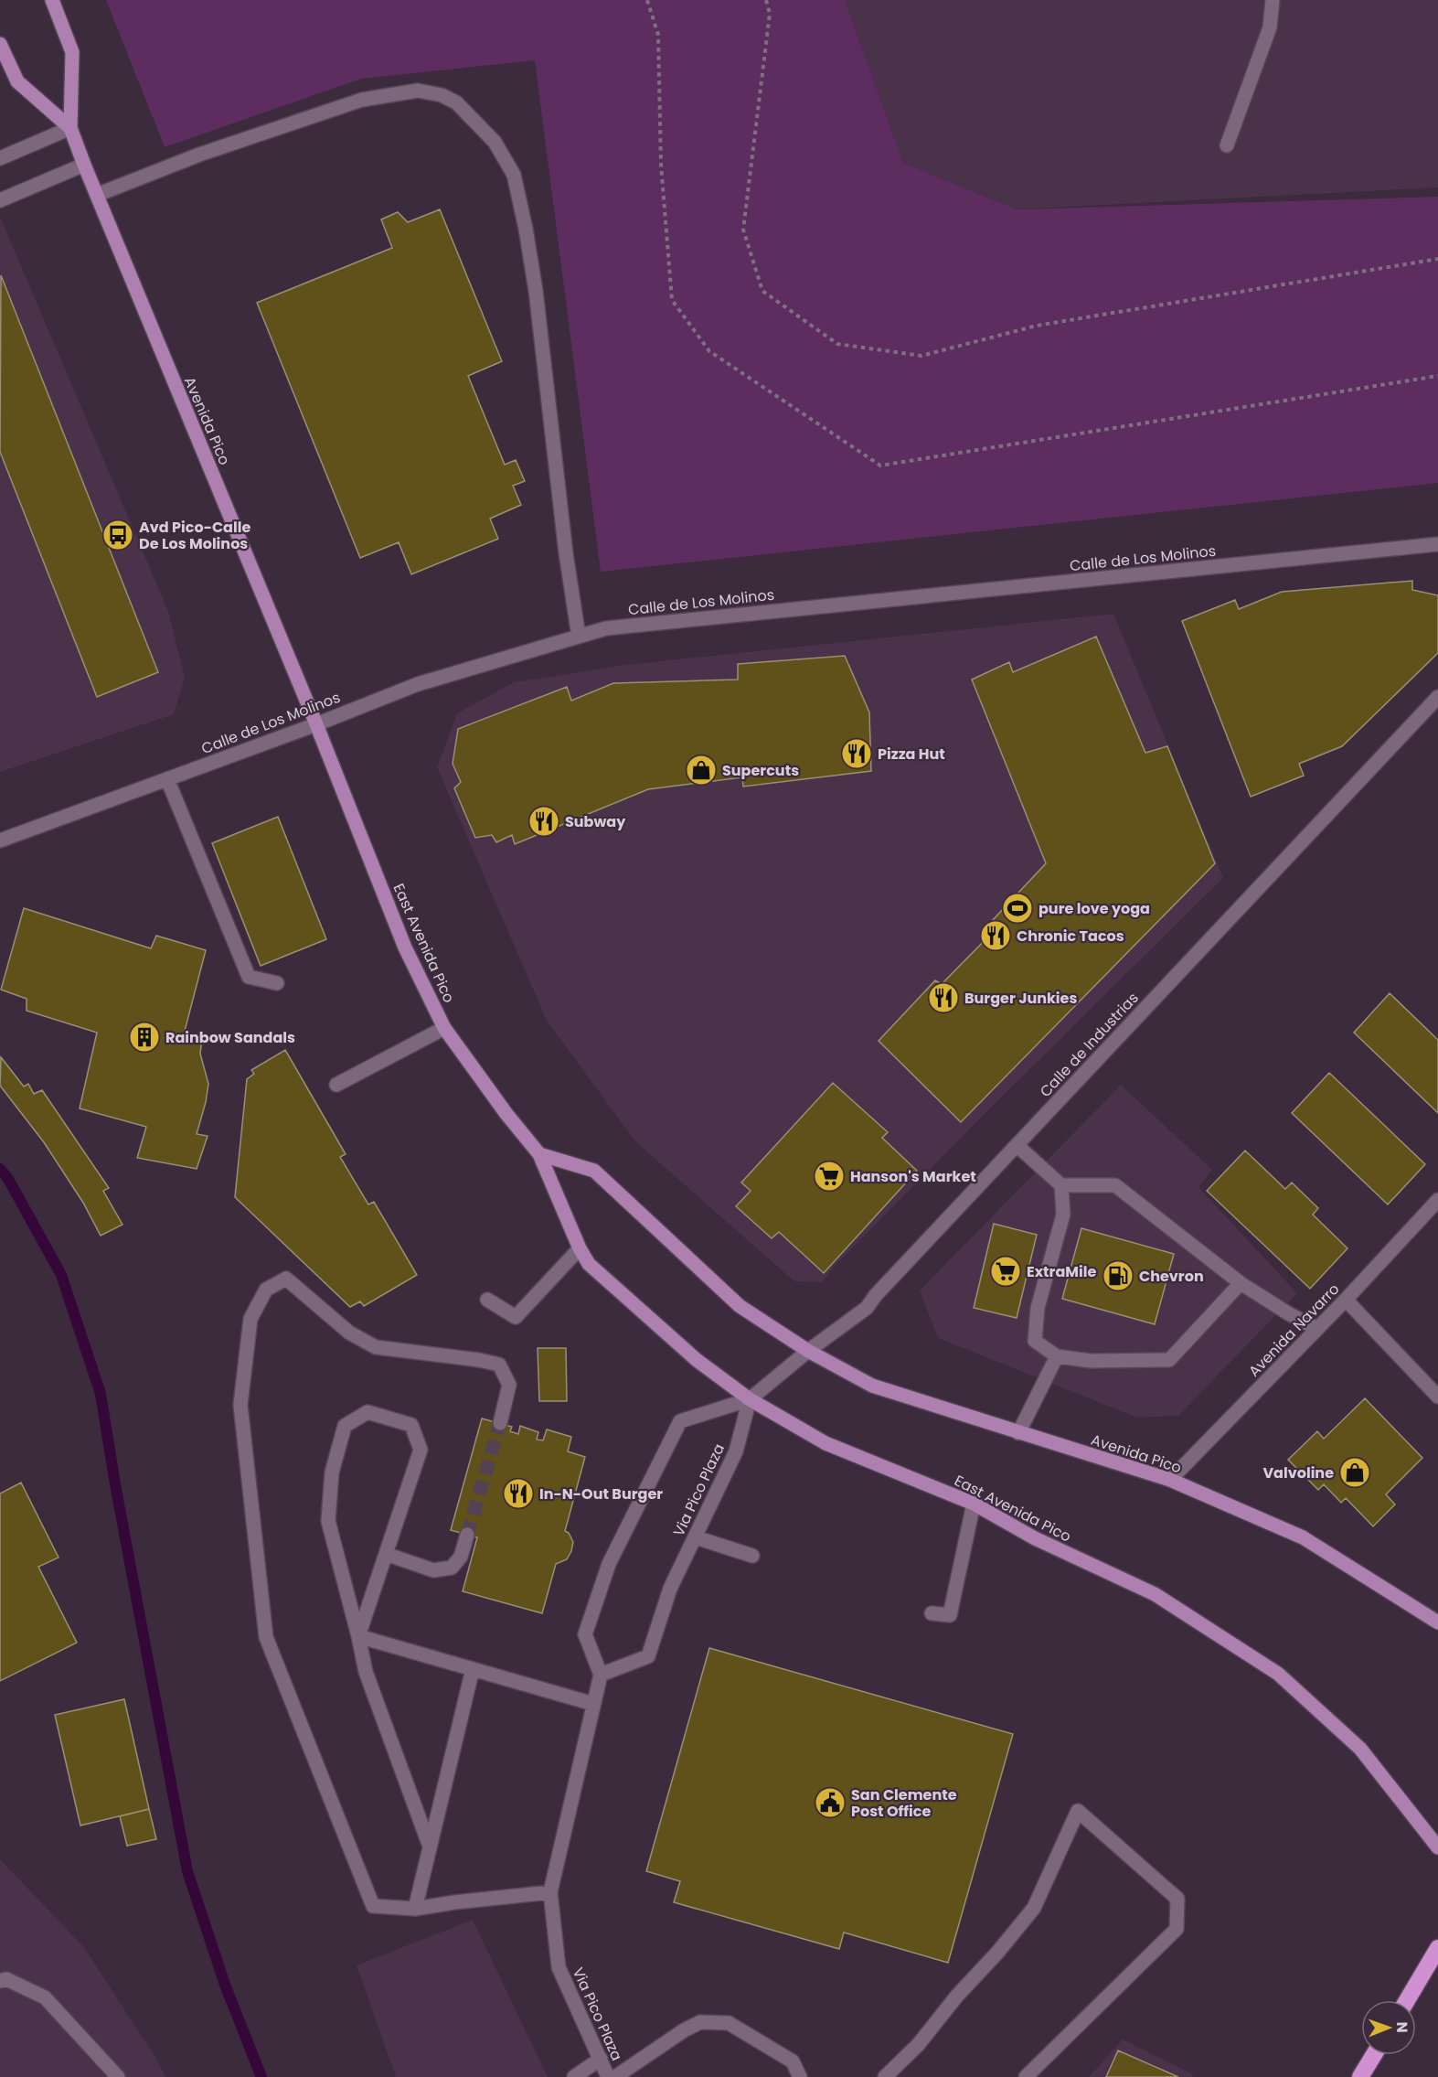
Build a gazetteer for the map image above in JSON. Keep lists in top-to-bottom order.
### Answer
{
  "streets": {
    "main road": ["Avenida Pico", "East Avenida Pico"],
    "street": [
      "Calle de Los Molinos",
      "Calle de Industrias",
      "Avenida Navarro",
      "Via Pico Plaza"
    ]
  },
  "crossings": [
    ["Avenida Pico", "Calle de Los Molinos"],
    ["Avenida Pico", "East Avenida Pico"],
    ["Avenida Pico", "Calle de Industrias"],
    ["Avenida Pico", "Avenida Navarro"],
    ["Calle de Los Molinos", "East Avenida Pico"],
    ["East Avenida Pico", "Calle de Industrias"],
    ["East Avenida Pico", "Via Pico Plaza"],
    ["Calle de Industrias", "Via Pico Plaza"]
  ],
  "places": {
    "bus stop": ["Avd Pico-Calle De Los Molinos"],
    "restaurant": [
      "Pizza Hut",
      "Subway",
      "Chronic Tacos",
      "Burger Junkies",
      "In-N-Out Burger"
    ],
    "shop": ["Supercuts", "Valvoline"],
    "sports": ["pure love yoga"],
    "building": ["Rainbow Sandals"],
    "supermarket": ["Hanson's Market", "ExtraMile"],
    "fuel station": ["Chevron"],
    "public building": ["San Clemente Post Office"]
  },
  "north": "right"
}
